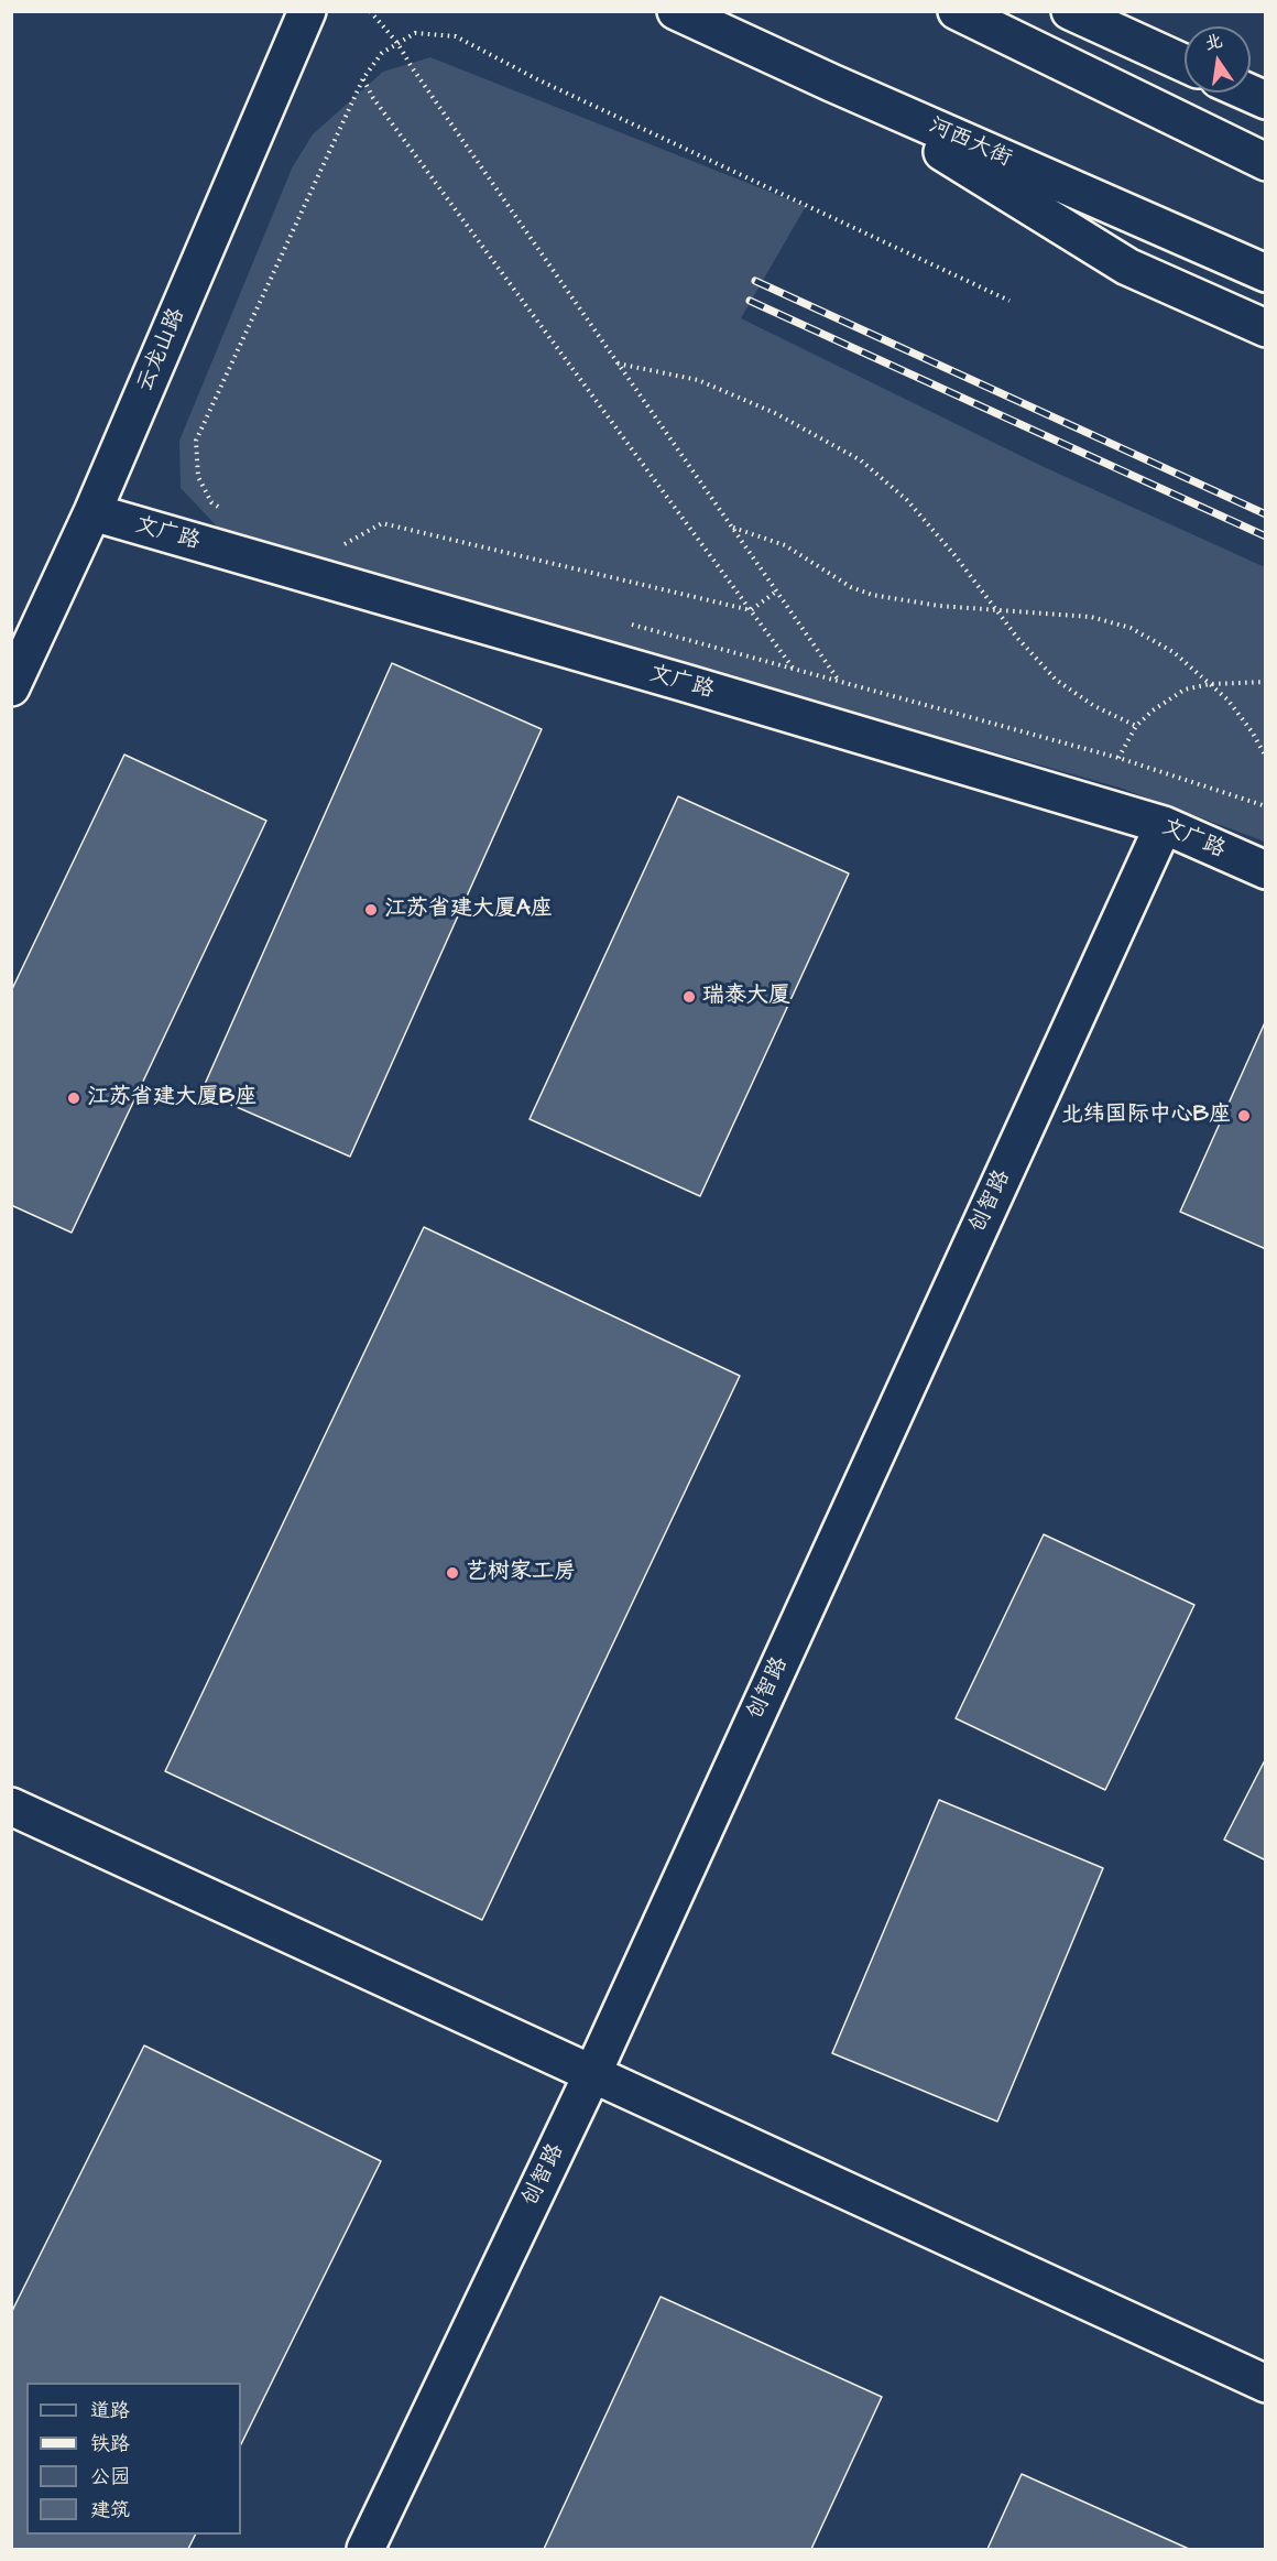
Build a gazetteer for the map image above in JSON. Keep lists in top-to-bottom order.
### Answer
{
  "streets": {
    "street": [
      "河西大街",
      "云龙山路",
      "文广路",
      "创智路"
    ]
  },
  "crossings": [
    ["云龙山路", "文广路"],
    ["文广路", "创智路"]
  ],
  "places": [
    "江苏省建大厦A座",
    "瑞泰大厦",
    "江苏省建大厦B座",
    "北纬国际中心B座",
    "艺树家工房"
  ],
  "legend": [
    "道路",
    "铁路",
    "公园",
    "建筑"
  ],
  "north": "top"
}
